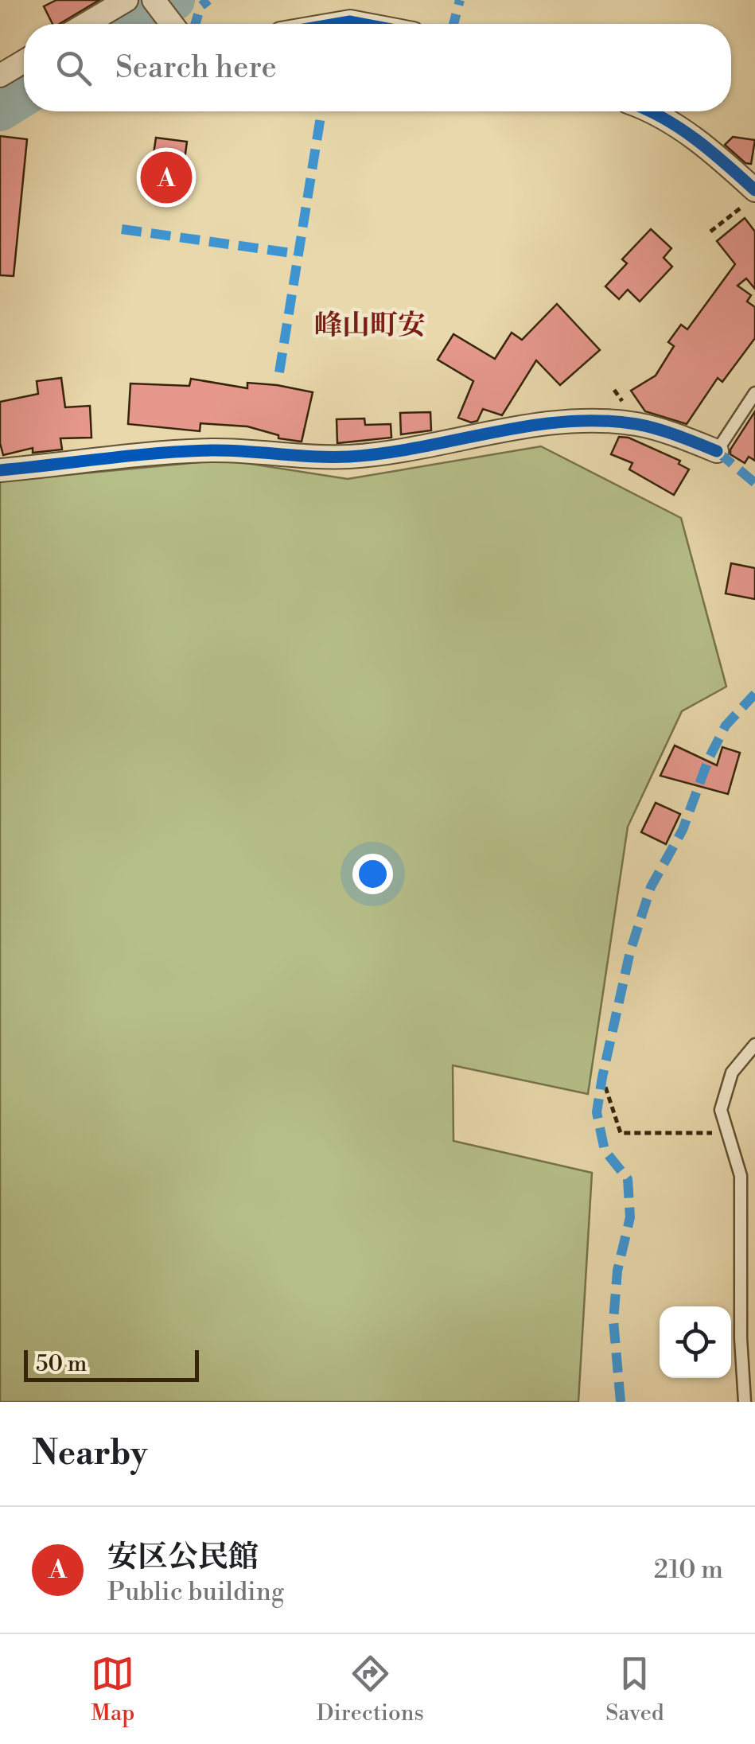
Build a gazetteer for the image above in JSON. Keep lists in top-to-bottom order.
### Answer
{
  "districts": ["峰山町安"],
  "scale_bar": "50 m",
  "page": {
    "search": "Search here",
    "pins": "A",
    "scale": "50 m",
    "heading": "Nearby",
    "list": [
      {
        "mark": "A",
        "name": "安区公民館",
        "note": "Public building",
        "value": "210 m"
      }
    ],
    "nav": ["Map", "Directions", "Saved"]
  }
}
